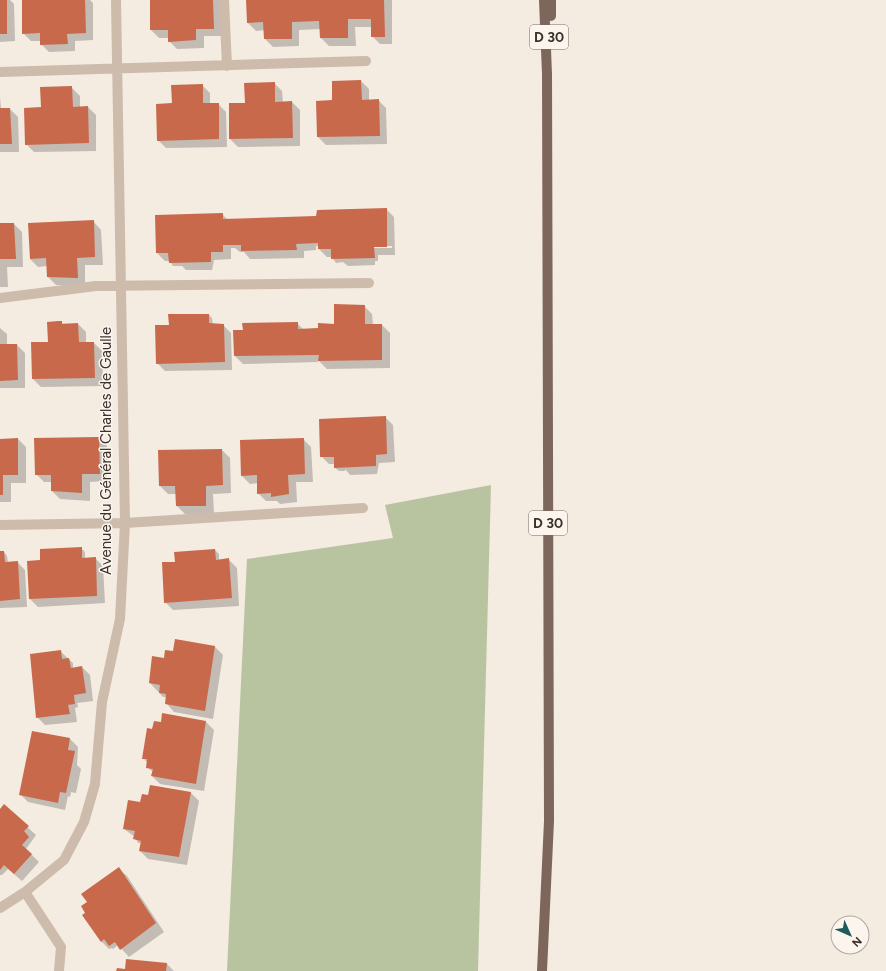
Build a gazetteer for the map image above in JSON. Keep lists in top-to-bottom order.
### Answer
{
  "streets": {
    "main road": ["D 30"],
    "street": ["Avenue du Général Charles de Gaulle"]
  },
  "north": "bottom right"
}
